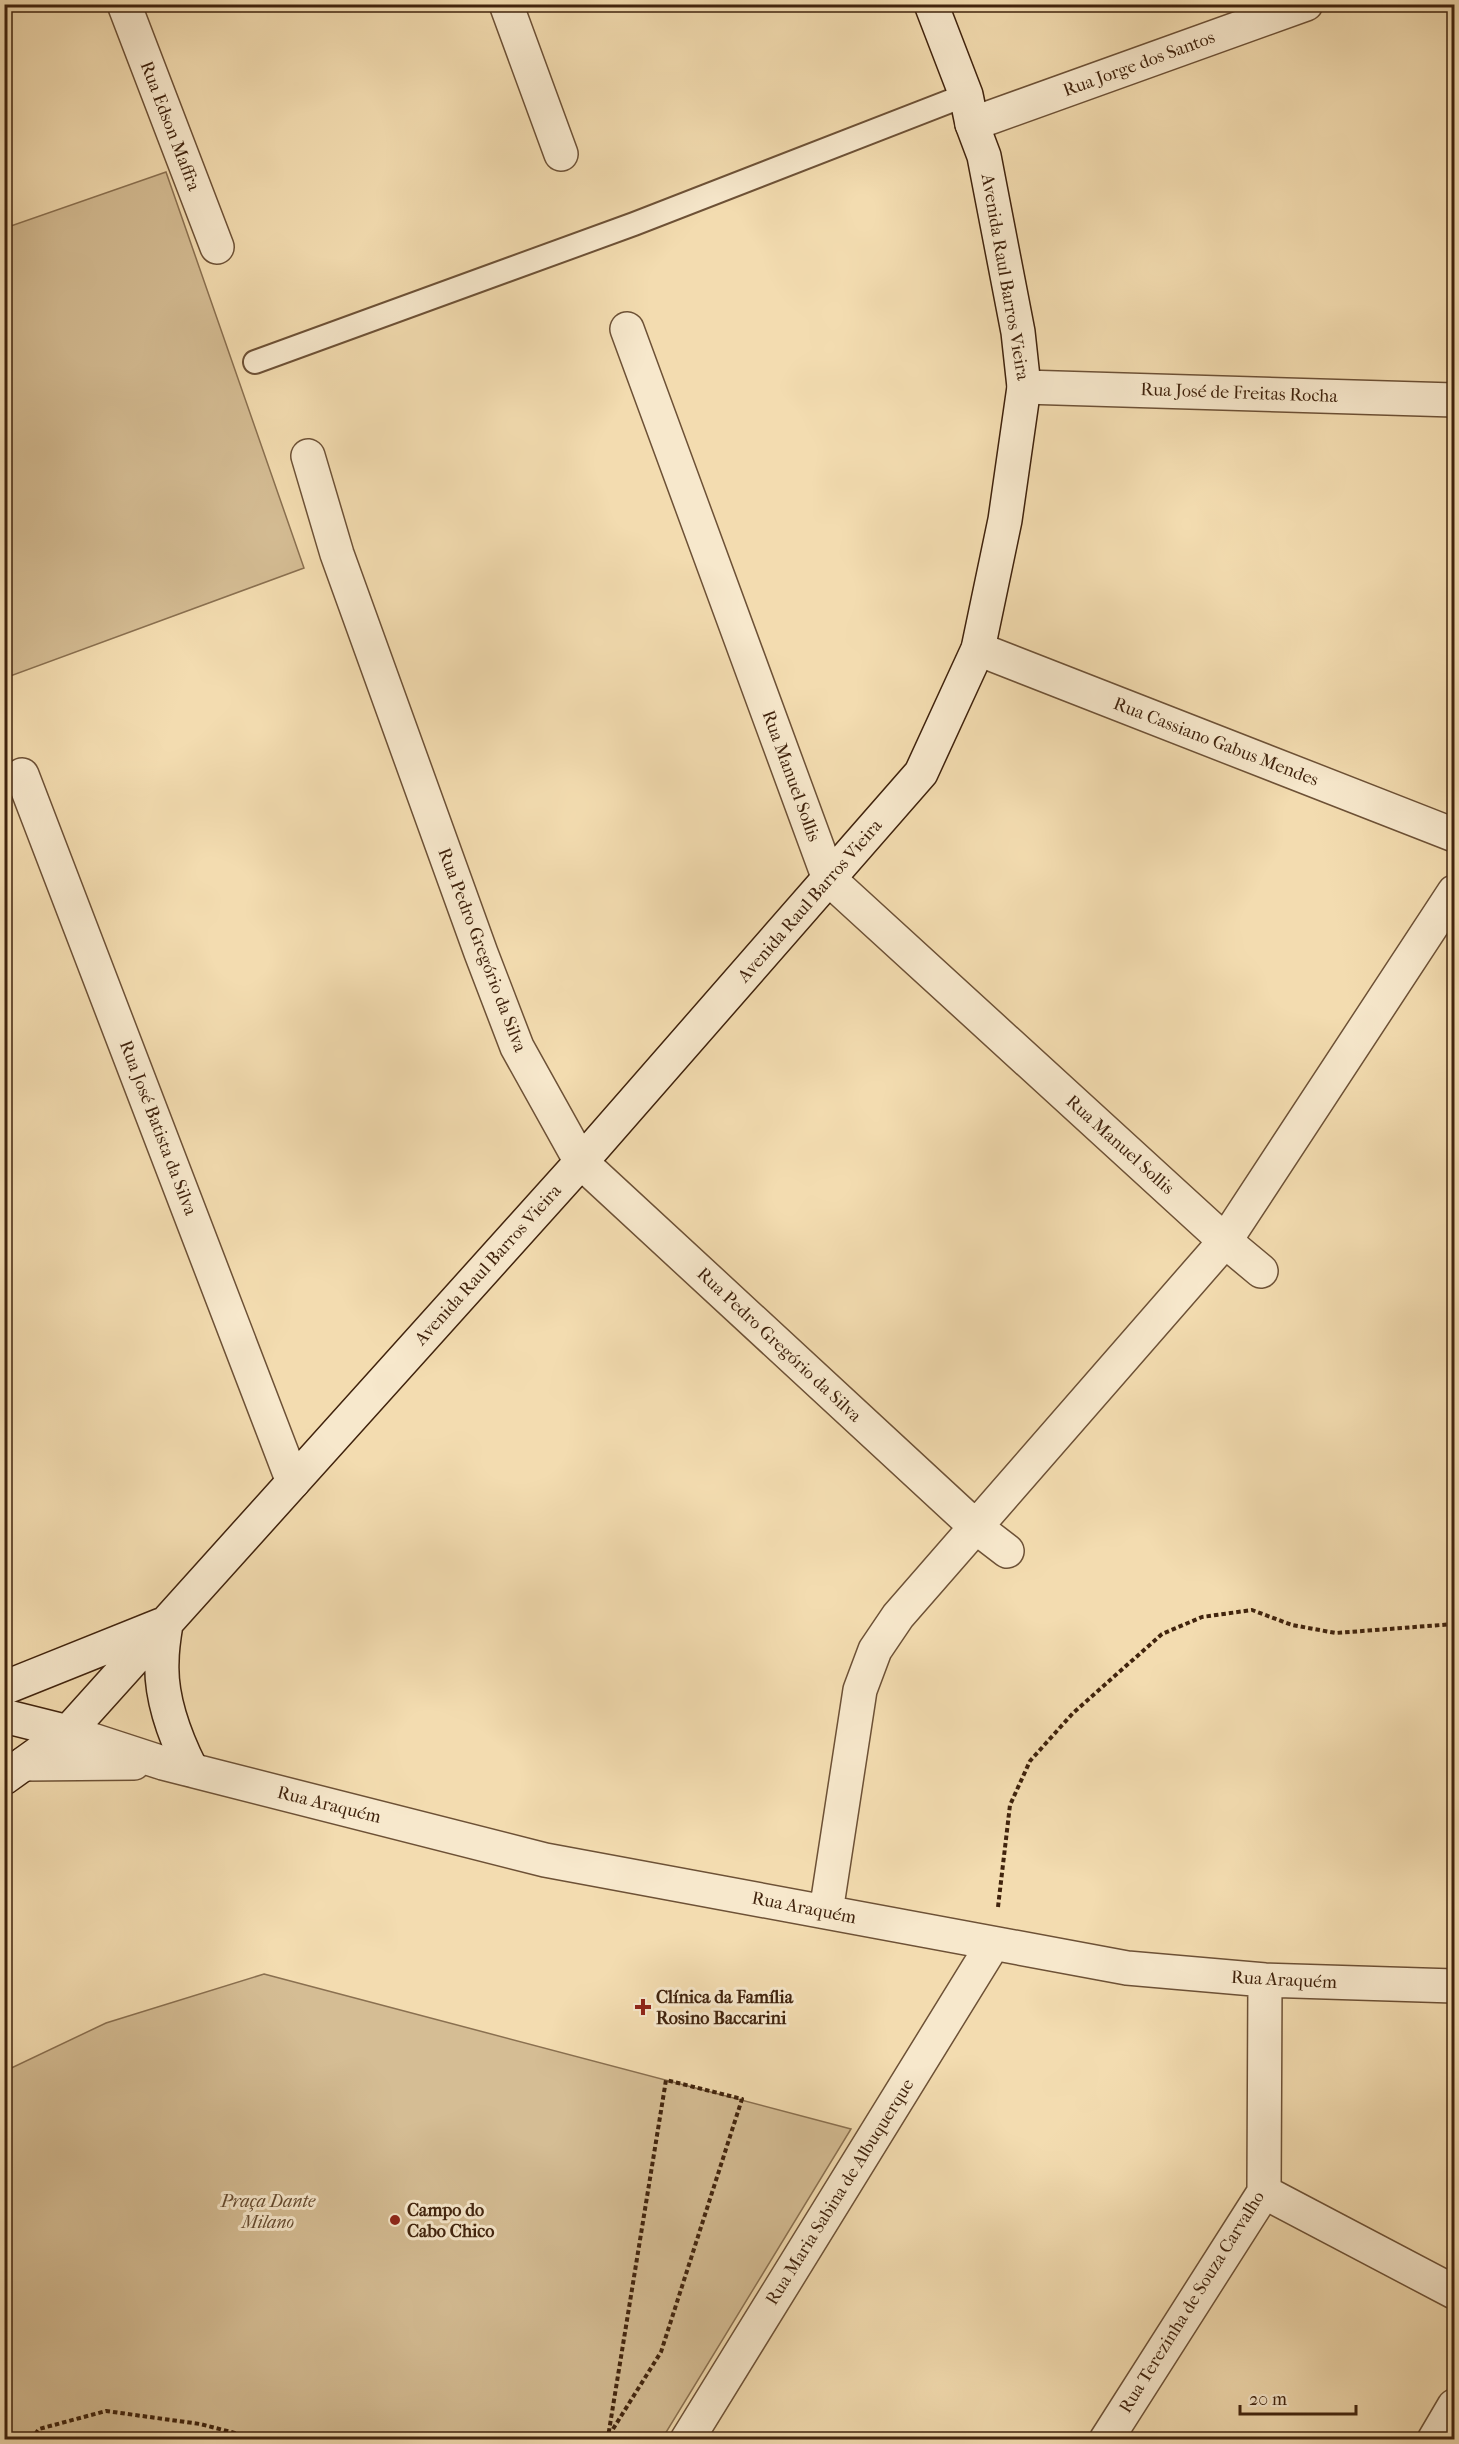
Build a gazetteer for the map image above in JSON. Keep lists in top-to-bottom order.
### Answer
{
  "streets": {
    "street": [
      "Rua Jorge dos Santos",
      "Rua Edson Maffra",
      "Avenida Raul Barros Vieira",
      "Rua José de Freitas Rocha",
      "Rua Cassiano Gabus Mendes",
      "Rua Manuel Sollis",
      "Rua Pedro Gregório da Silva",
      "Rua José Batista da Silva",
      "Rua Araquém",
      "Rua Maria Sabina de Albuquerque",
      "Rua Terezinha de Souza Carvalho"
    ]
  },
  "crossings": [
    ["Rua Jorge dos Santos", "Avenida Raul Barros Vieira"],
    ["Avenida Raul Barros Vieira", "Rua José de Freitas Rocha"],
    ["Avenida Raul Barros Vieira", "Rua Cassiano Gabus Mendes"],
    ["Avenida Raul Barros Vieira", "Rua Manuel Sollis"],
    ["Avenida Raul Barros Vieira", "Rua Pedro Gregório da Silva"],
    ["Avenida Raul Barros Vieira", "Rua José Batista da Silva"],
    ["Avenida Raul Barros Vieira", "Rua Araquém"],
    ["Rua Araquém", "Rua Maria Sabina de Albuquerque"],
    ["Rua Araquém", "Rua Terezinha de Souza Carvalho"]
  ],
  "parks": ["Praça Dante Milano"],
  "places": {
    "health": ["Clínica da Família Rosino Baccarini"],
    "other": ["Campo do Cabo Chico"]
  },
  "scale_bar": "20 m"
}
